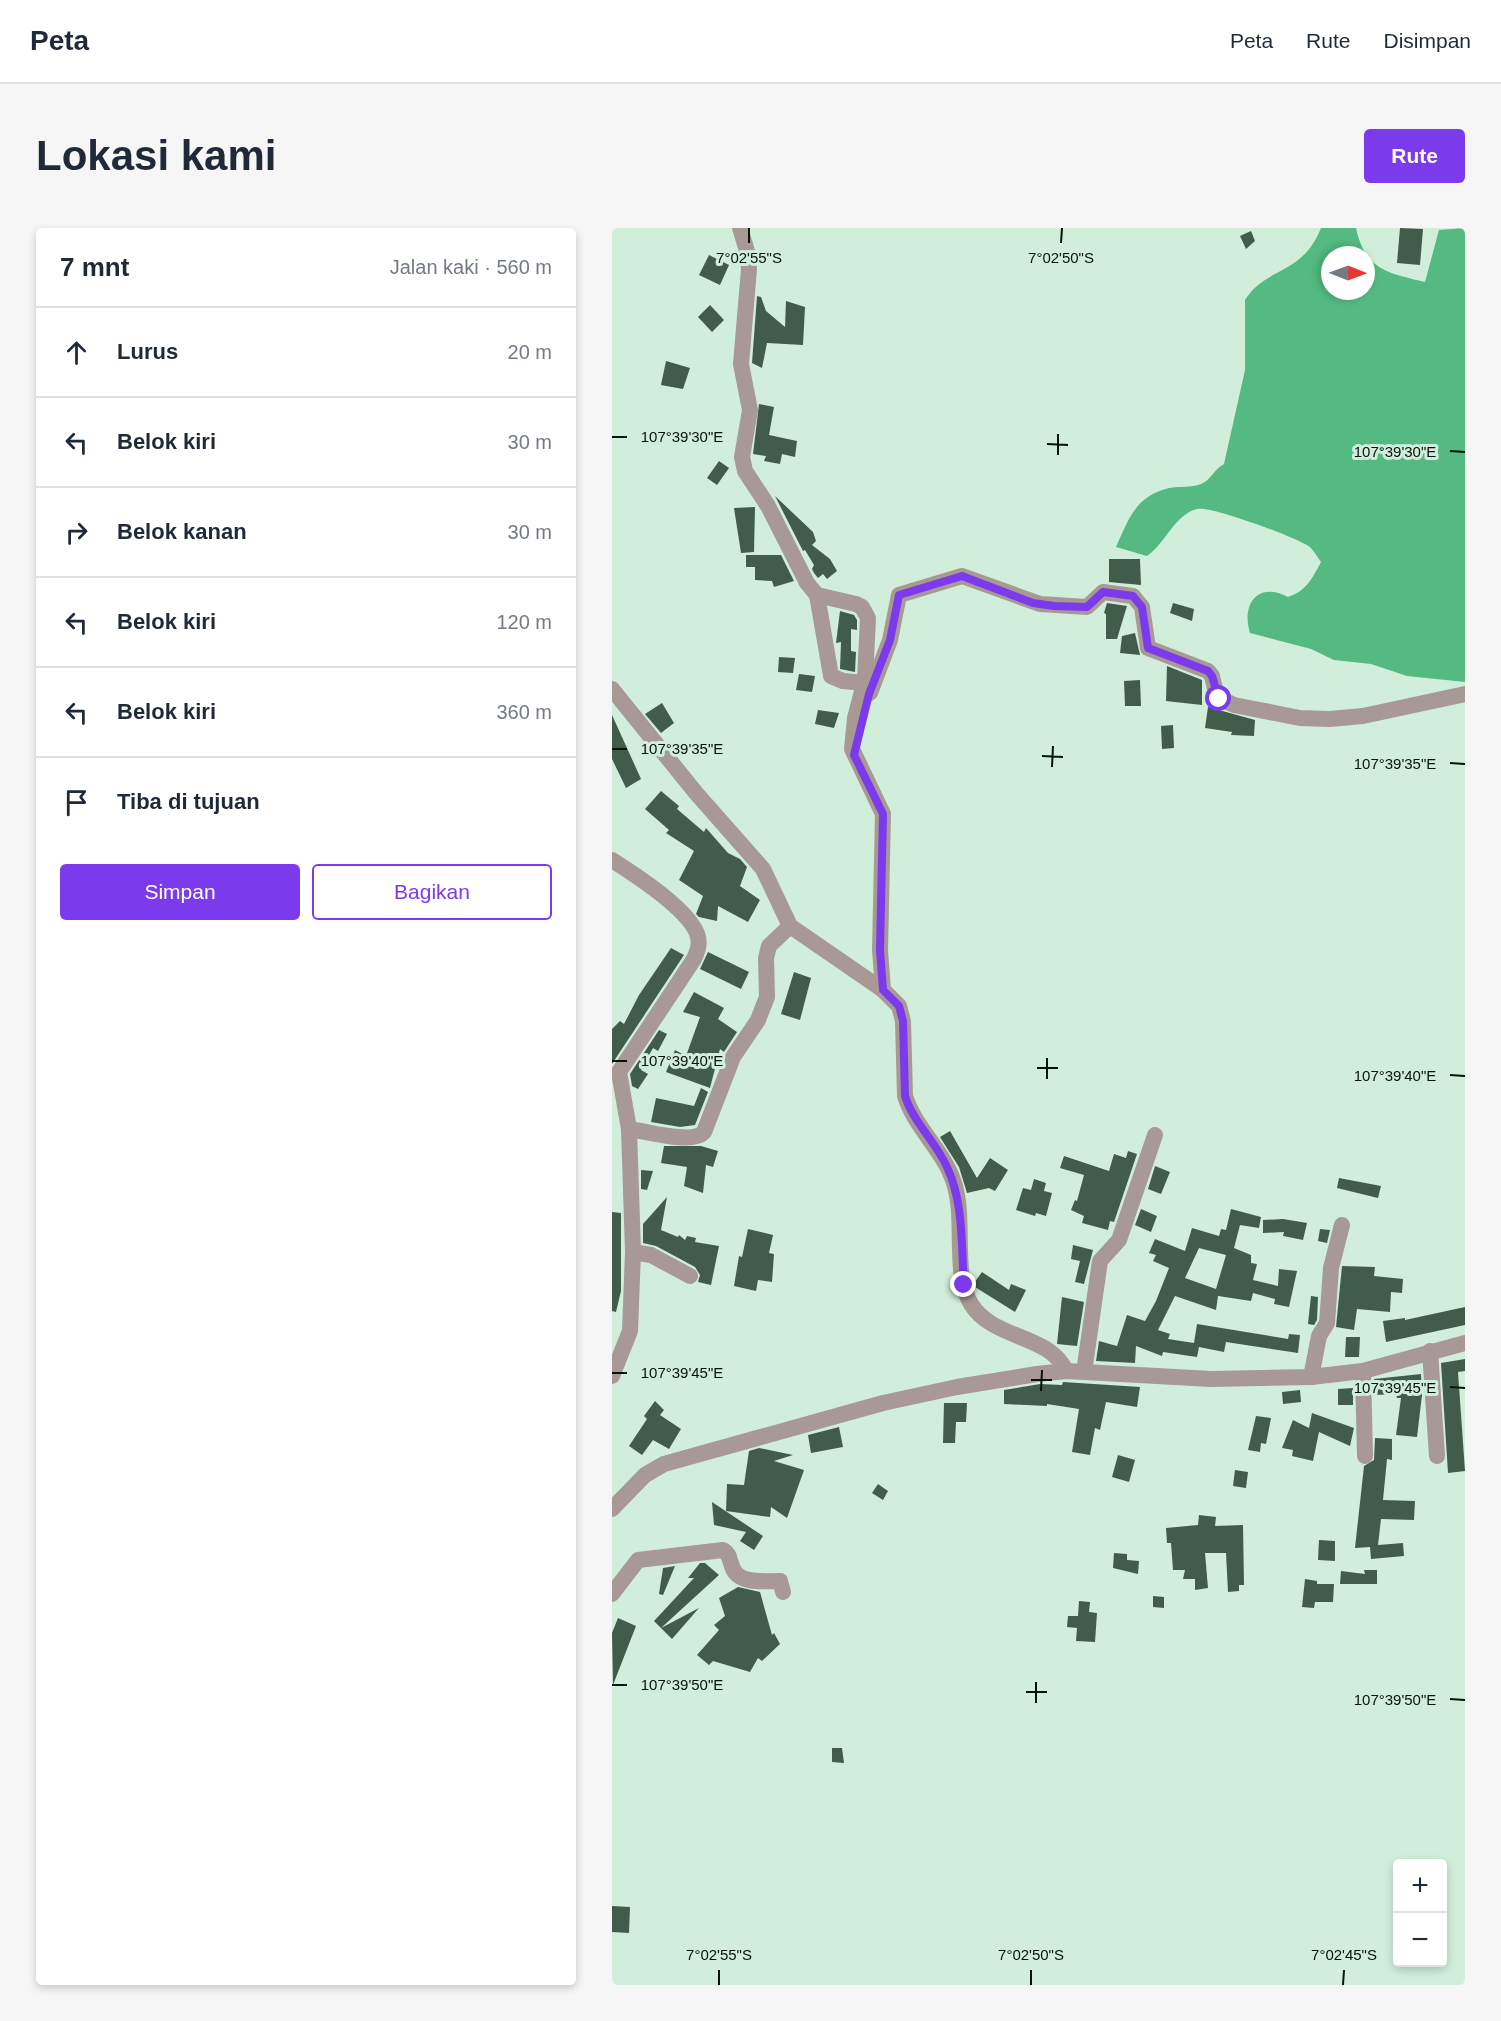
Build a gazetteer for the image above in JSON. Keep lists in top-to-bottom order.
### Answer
{
  "north": "right",
  "page": {
    "header": "Peta",
    "nav": ["Peta", "Rute", "Disimpan"],
    "buttons": [
      "Rute",
      ["Simpan", "Bagikan"]
    ],
    "title": "Lokasi kami",
    "heading": ["7 mnt", "Jalan kaki · 560 m"],
    "list": [
      ["Lurus", "20 m"],
      ["Belok kiri", "30 m"],
      ["Belok kanan", "30 m"],
      ["Belok kiri", "120 m"],
      ["Belok kiri", "360 m"],
      "Tiba di tujuan"
    ],
    "map_buttons": ["+", "−"]
  },
  "coordinates": [
    "7°02'55\"S",
    "7°02'50\"S",
    "107°39'30\"E",
    "107°39'35\"E",
    "107°39'40\"E",
    "107°39'45\"E",
    "107°39'50\"E",
    "7°02'45\"S"
  ]
}
